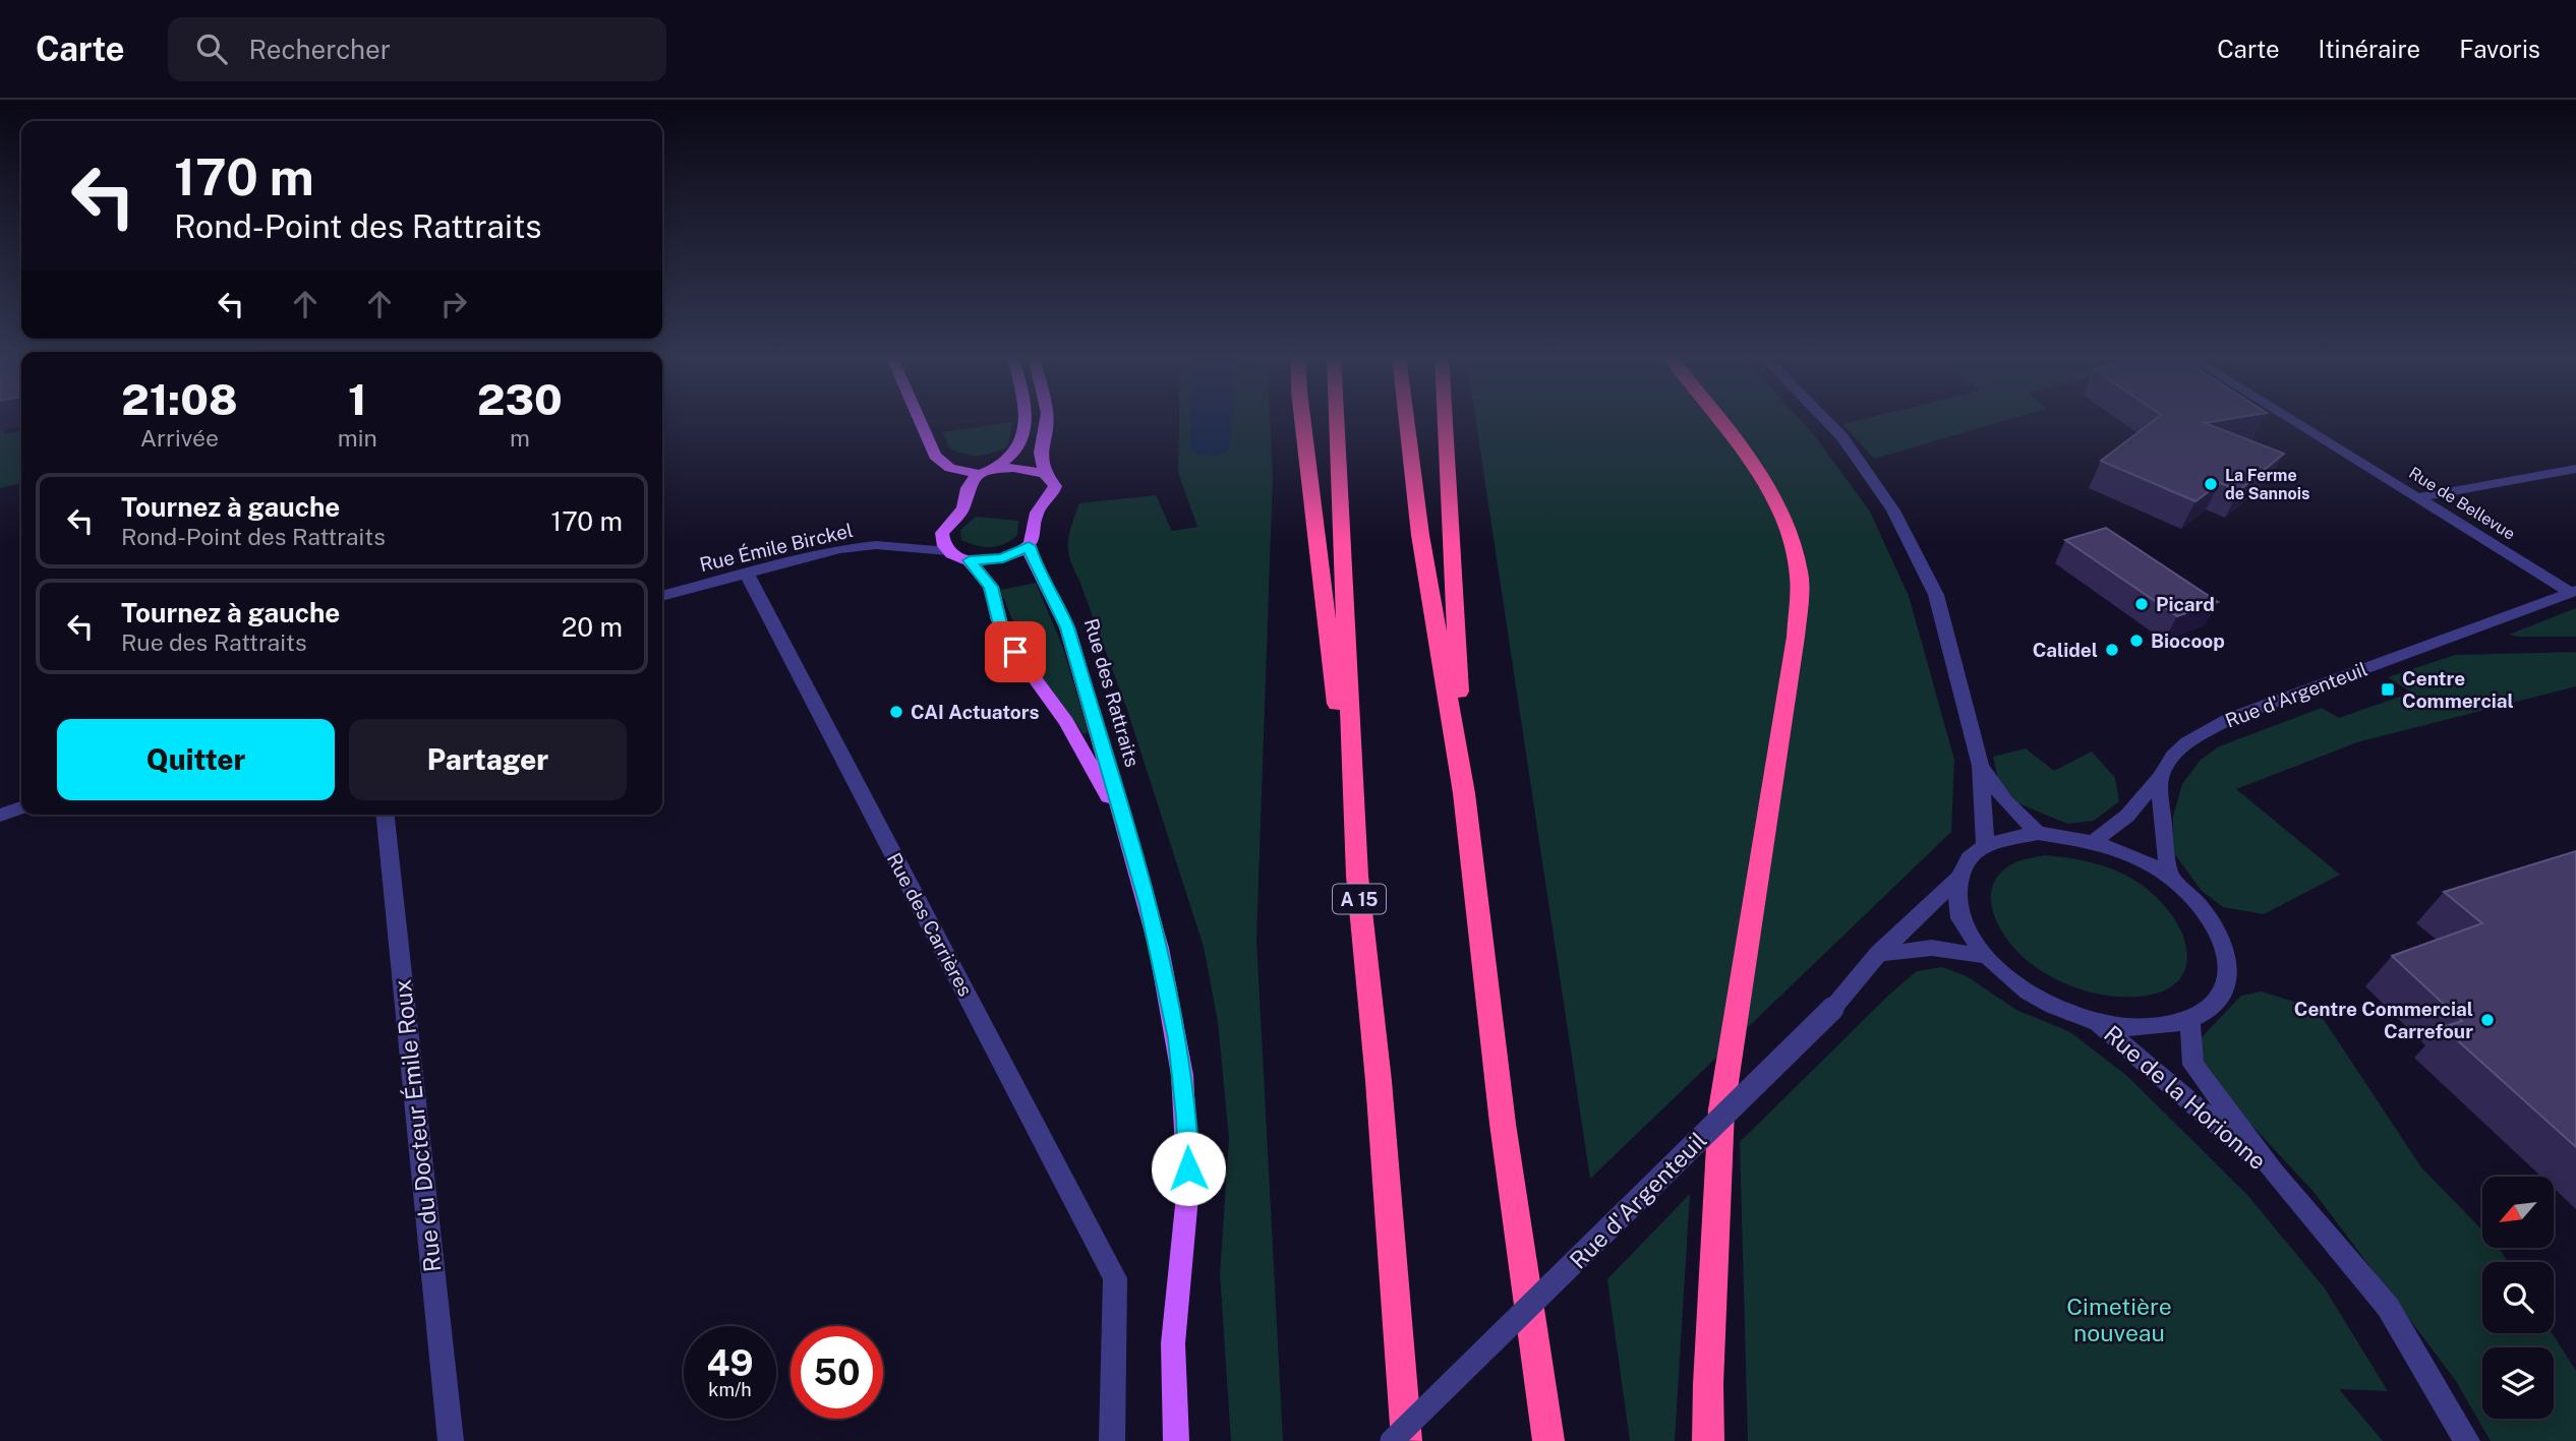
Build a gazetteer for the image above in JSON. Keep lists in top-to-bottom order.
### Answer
{
  "streets": {
    "highway": ["A 15"],
    "main road": ["Rue des Rattraits"],
    "street": [
      "Rue de Bellevue",
      "Rue Émile Birckel",
      "Rue d'Argenteuil",
      "Rue des Carrières",
      "Rue de la Horionne",
      "Rue du Docteur Émile Roux"
    ]
  },
  "crossings": [
    ["Rue de Bellevue", "Rue d'Argenteuil"],
    ["Rue Émile Birckel", "Rue des Carrières"],
    ["Rue d'Argenteuil", "Rue de la Horionne"]
  ],
  "parks": ["Cimetière nouveau"],
  "places": {
    "other": [
      "La Ferme de Sannois",
      "Picard",
      "Biocoop",
      "Calidel",
      "CAI Actuators",
      "Centre Commercial Carrefour"
    ],
    "transit": ["Centre Commercial"]
  },
  "north": "bottom left",
  "page": {
    "header": "Carte",
    "search": "Rechercher",
    "nav": ["Carte", "Itinéraire", "Favoris"],
    "turn": ["170 m", "Rond-Point des Rattraits"],
    "eta": [
      "21:08",
      "Arrivée",
      "1",
      "min",
      "230",
      "m"
    ],
    "list": [
      {
        "name": "Tournez à gauche",
        "note": "Rond-Point des Rattraits",
        "value": "170 m"
      },
      {
        "name": "Tournez à gauche",
        "note": "Rue des Rattraits",
        "value": "20 m"
      }
    ],
    "buttons": ["Quitter", "Partager"],
    "speed": "49 km/h",
    "limit": "50"
  }
}
